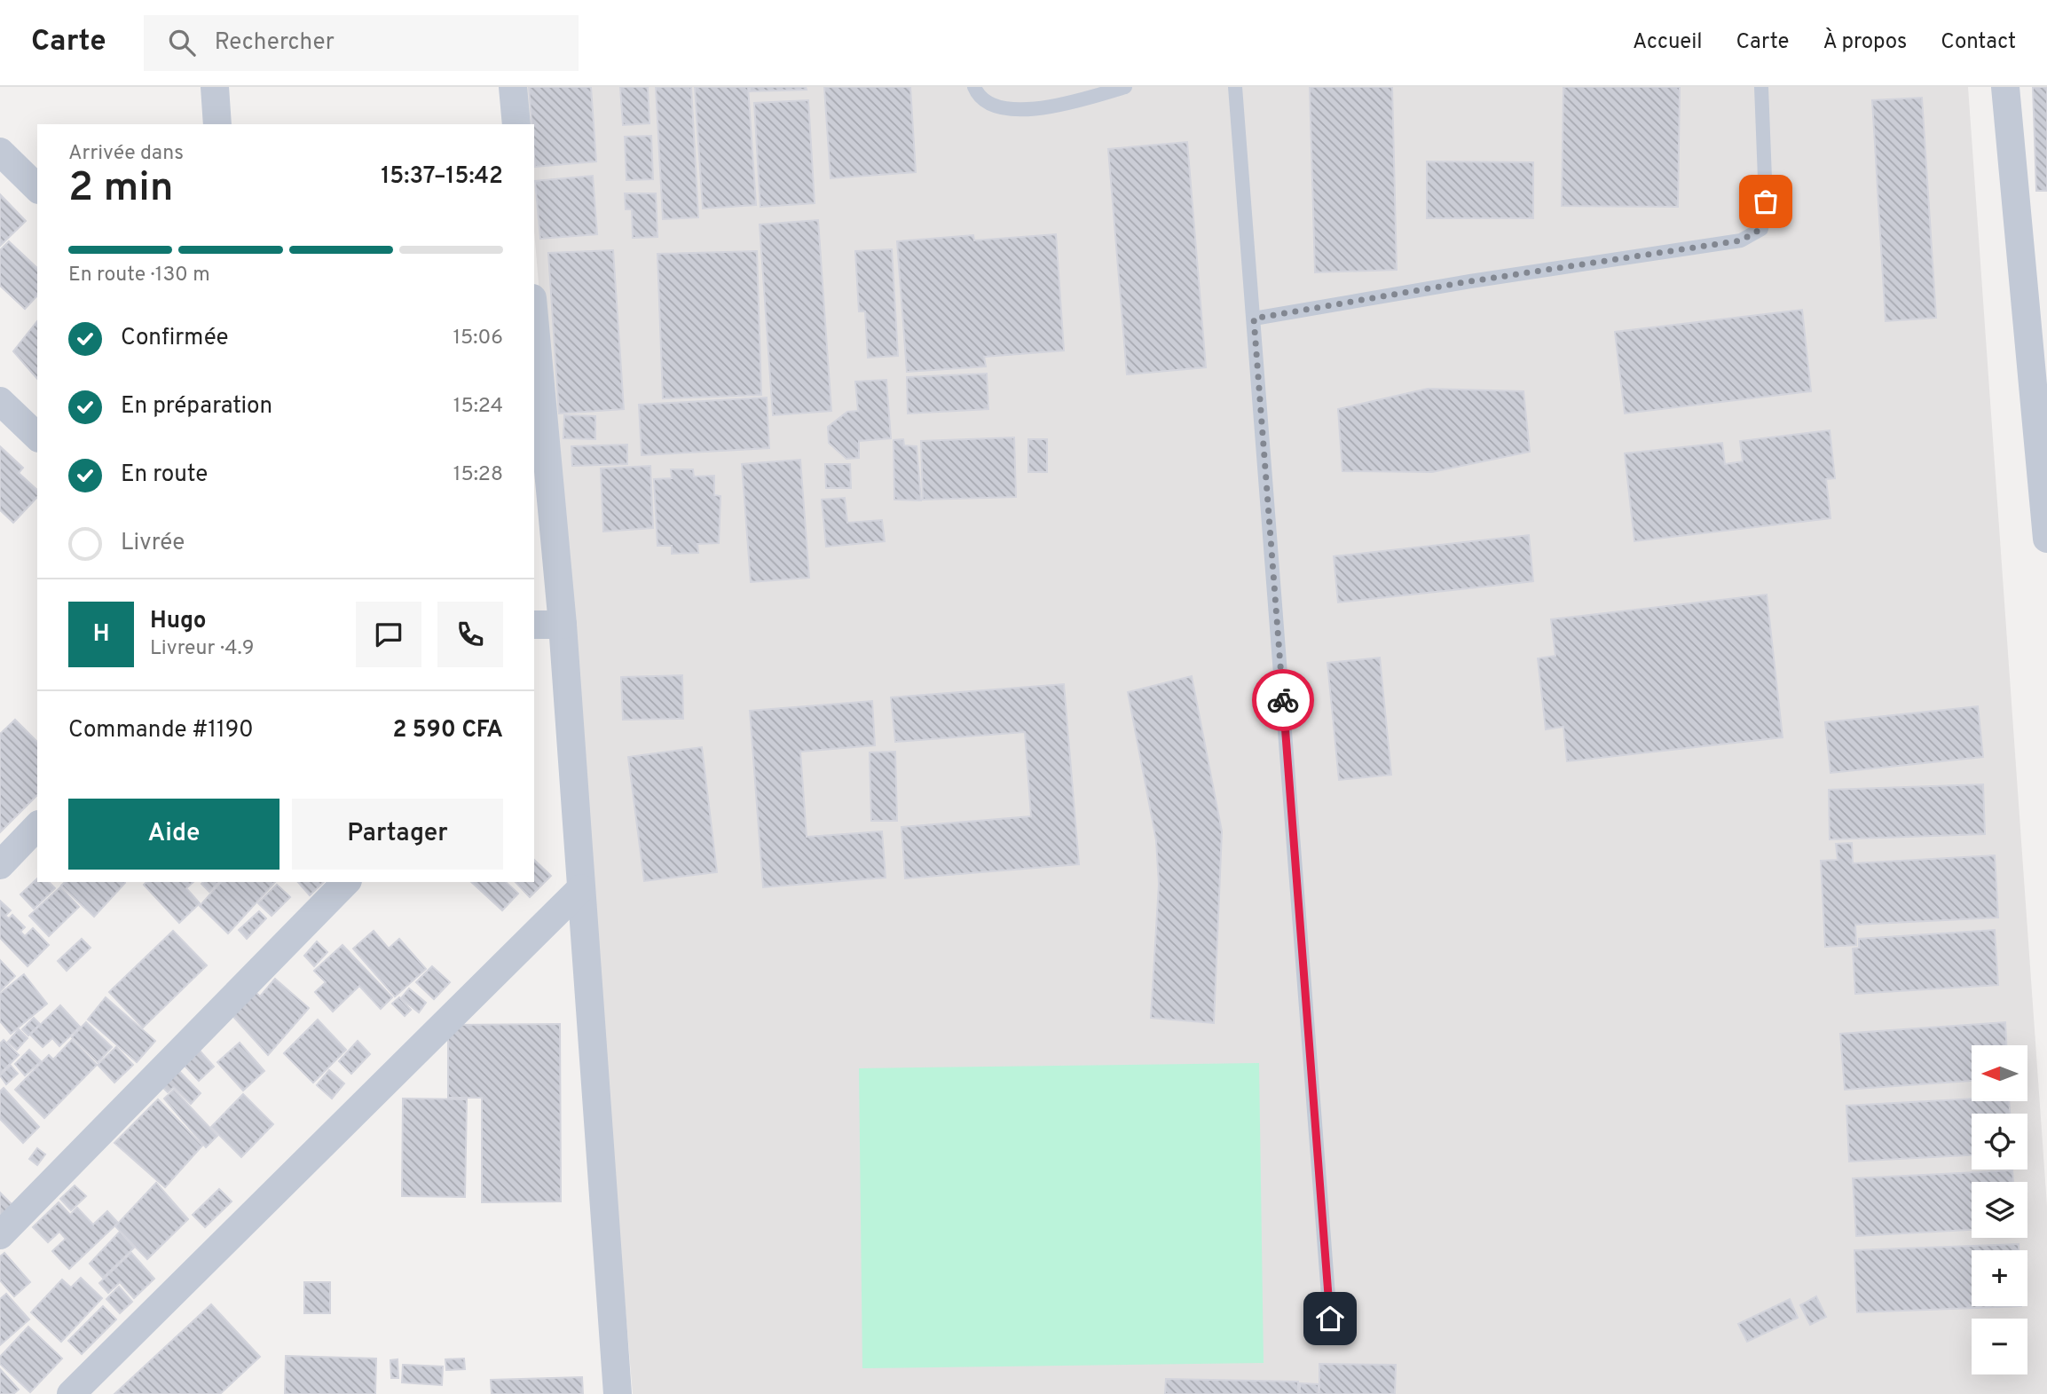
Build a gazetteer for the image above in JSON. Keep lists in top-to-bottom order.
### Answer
{
  "north": "left",
  "page": {
    "header": "Carte",
    "search": "Rechercher",
    "nav": [
      "Accueil",
      "Carte",
      "À propos",
      "Contact"
    ],
    "heading": ["2 min", "Arrivée dans", "15:37–15:42"],
    "panel": [
      "Hugo",
      "Livreur · 4.9",
      "Commande #1190",
      "2 590 CFA"
    ],
    "bar": "En route · 130 m",
    "list": [
      ["Confirmée", "15:06"],
      ["En préparation", "15:24"],
      ["En route", "15:28"],
      "Livrée"
    ],
    "round": "H",
    "buttons": ["Aide", "Partager"],
    "map_buttons": ["+", "−"]
  }
}
